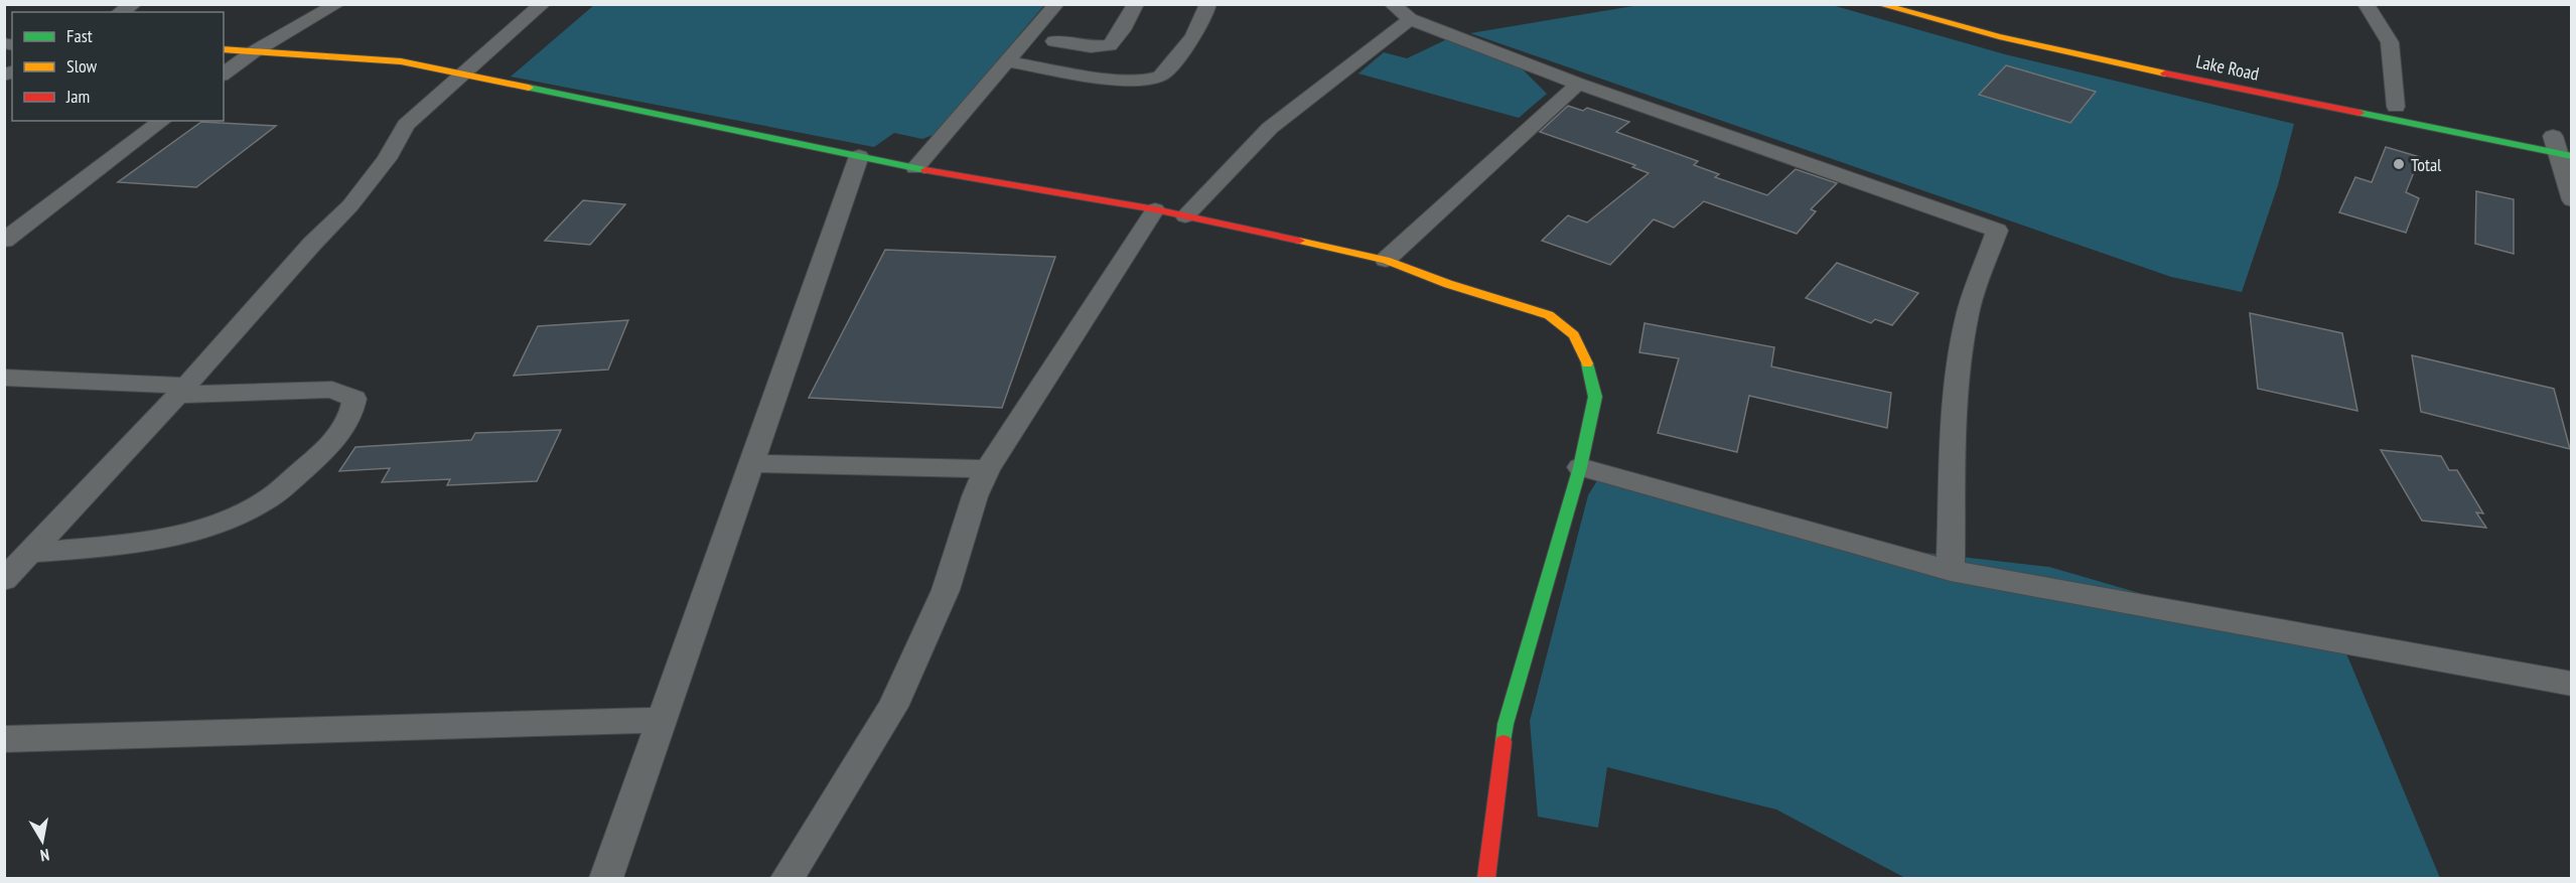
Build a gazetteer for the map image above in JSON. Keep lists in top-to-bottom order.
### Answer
{
  "streets": {
    "street": ["Lake Road"]
  },
  "places": ["Total"],
  "legend": ["Fast", "Slow", "Jam"],
  "north": "bottom"
}
